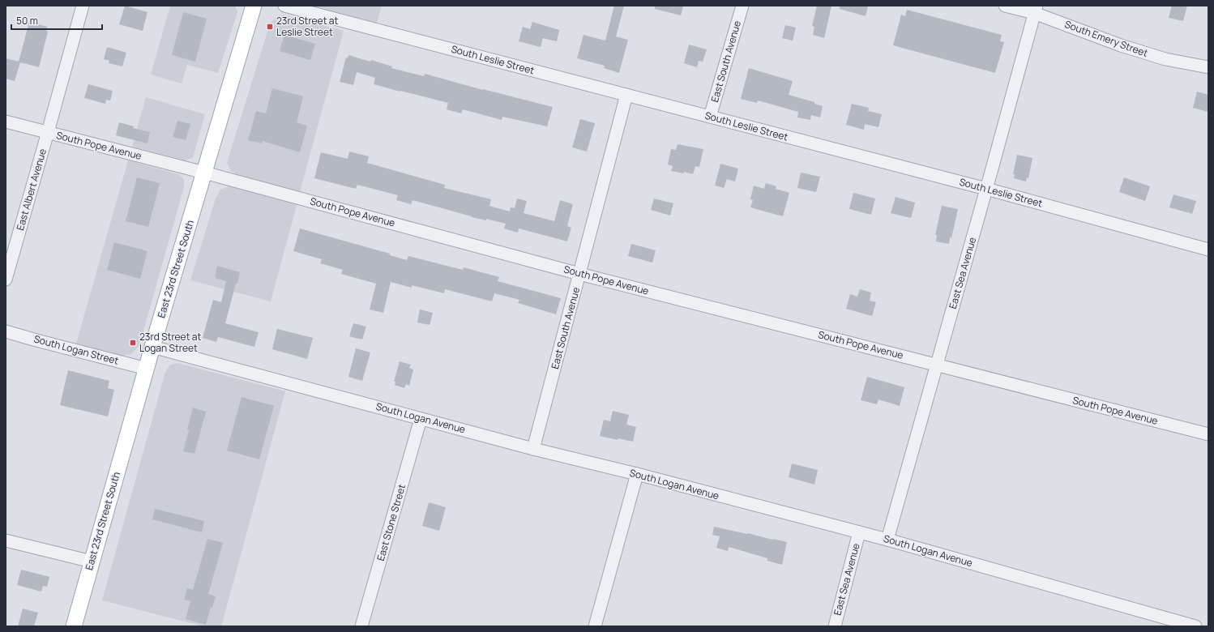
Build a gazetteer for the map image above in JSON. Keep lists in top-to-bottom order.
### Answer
{
  "streets": {
    "main road": ["East 23rd Street South"],
    "street": [
      "South Emery Street",
      "South Leslie Street",
      "East South Avenue",
      "South Pope Avenue",
      "East Albert Avenue",
      "East Sea Avenue",
      "South Logan Street",
      "South Logan Avenue",
      "East Stone Street"
    ]
  },
  "crossings": [
    ["South Emery Street", "East Sea Avenue"],
    ["South Leslie Street", "East South Avenue"],
    ["South Leslie Street", "East Sea Avenue"],
    ["East South Avenue", "South Pope Avenue"],
    ["East South Avenue", "South Logan Avenue"],
    ["South Pope Avenue", "East Albert Avenue"],
    ["South Pope Avenue", "East 23rd Street South"],
    ["South Pope Avenue", "East Sea Avenue"],
    ["East 23rd Street South", "South Logan Street"],
    ["East 23rd Street South", "South Logan Avenue"],
    ["East Sea Avenue", "South Logan Avenue"],
    ["South Logan Avenue", "East Stone Street"]
  ],
  "places": {
    "transit": ["23rd Street at Leslie Street", "23rd Street at Logan Street"]
  },
  "scale_bar": "50 m"
}
